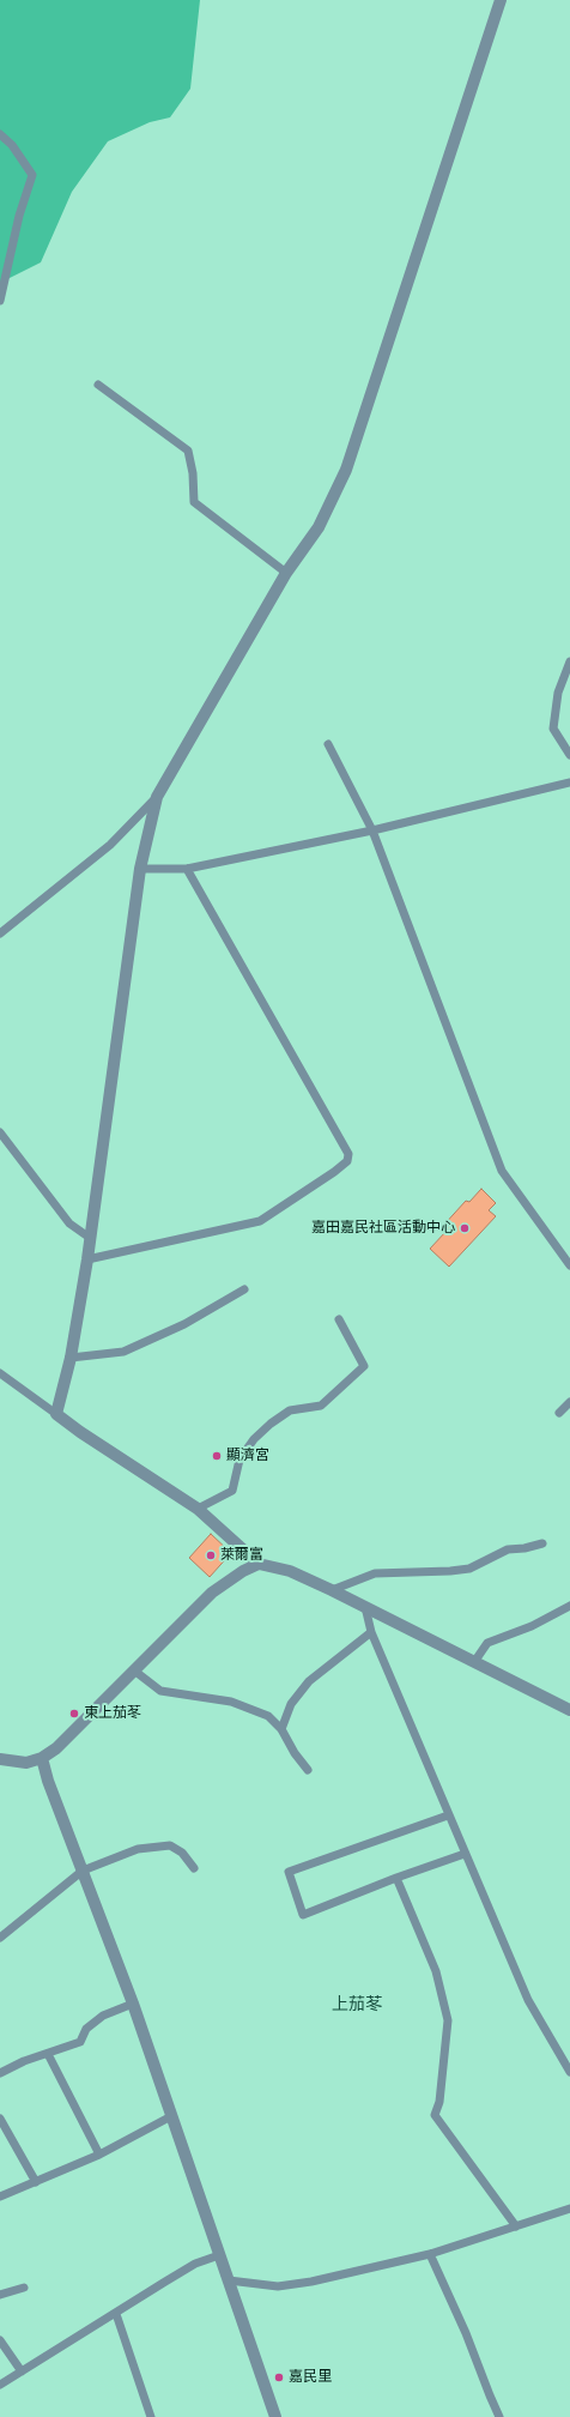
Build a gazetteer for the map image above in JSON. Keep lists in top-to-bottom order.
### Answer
{
  "districts": ["上茄苳"],
  "places": [
    "嘉田嘉民社區活動中心",
    "顯濟宮",
    "萊爾富",
    "東上茄苳",
    "嘉民里"
  ]
}
